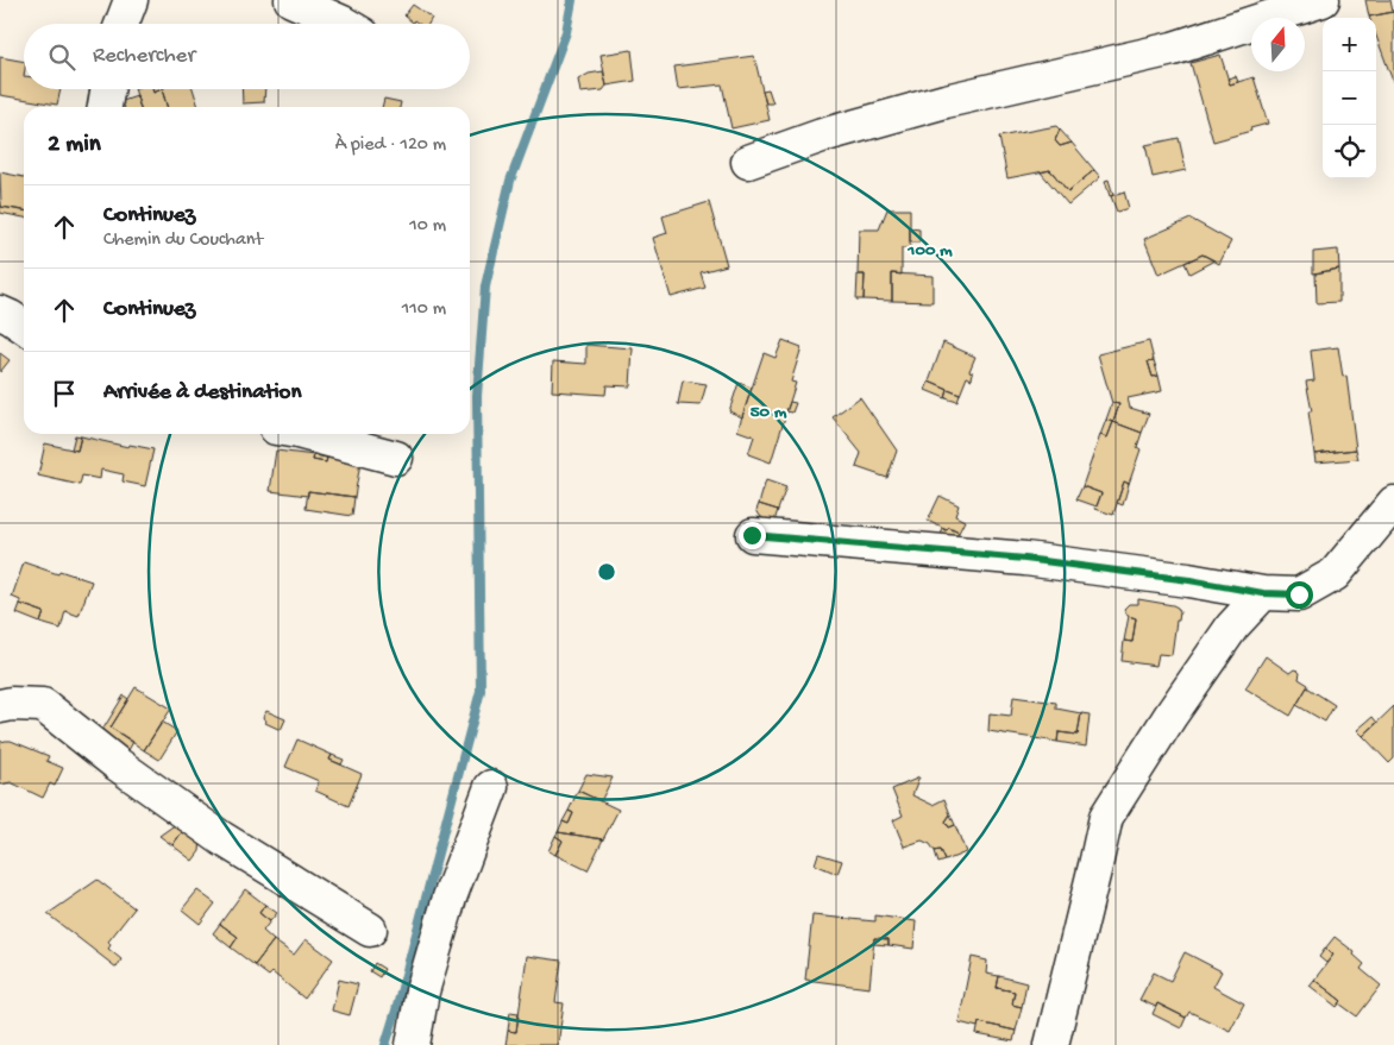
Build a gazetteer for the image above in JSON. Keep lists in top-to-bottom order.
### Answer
{
  "north": "top",
  "page": {
    "map_buttons": ["+", "−"],
    "search": "Rechercher",
    "heading": ["2 min", "À pied · 120 m"],
    "list": [
      ["Continuez", "Chemin du Couchant", "10 m"],
      ["Continuez", "110 m"],
      "Arrivée à destination"
    ]
  },
  "rings": ["100 m", "50 m"]
}
